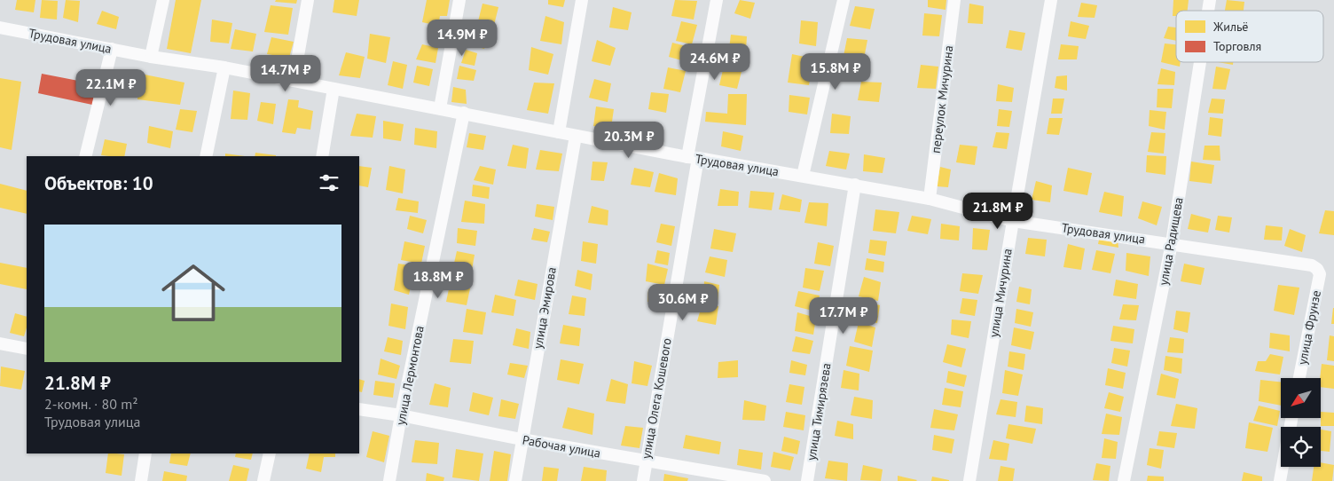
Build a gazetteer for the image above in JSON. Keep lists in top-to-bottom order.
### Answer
{
  "streets": {
    "street": [
      "Трудовая улица",
      "переулок Мичурина",
      "улица Радищева",
      "улица Мичурина",
      "улица Эмирова",
      "улица Фрунзе",
      "улица Лермонтова",
      "улица Олега Кошевого",
      "улица Тимирязева",
      "Рабочая улица"
    ]
  },
  "crossings": [
    ["Трудовая улица", "переулок Мичурина"],
    ["Трудовая улица", "улица Радищева"],
    ["Трудовая улица", "улица Мичурина"],
    ["Трудовая улица", "улица Эмирова"],
    ["Трудовая улица", "улица Фрунзе"],
    ["Трудовая улица", "улица Лермонтова"],
    ["Трудовая улица", "улица Олега Кошевого"],
    ["Трудовая улица", "улица Тимирязева"],
    ["улица Эмирова", "Рабочая улица"],
    ["улица Лермонтова", "Рабочая улица"],
    ["улица Олега Кошевого", "Рабочая улица"]
  ],
  "legend": ["Жильё", "Торговля"],
  "north": "bottom left",
  "page": {
    "price": [
      "14.9M ₽",
      "24.6M ₽",
      "15.8M ₽",
      "14.7M ₽",
      "22.1M ₽",
      "20.3M ₽",
      "21.8M ₽",
      "18.8M ₽",
      "30.6M ₽",
      "17.7M ₽"
    ],
    "heading": "Объектов: 10",
    "list": [
      {
        "name": "21.8M ₽",
        "note": "2-комн. · 80 m² · Трудовая улица"
      }
    ]
  }
}
